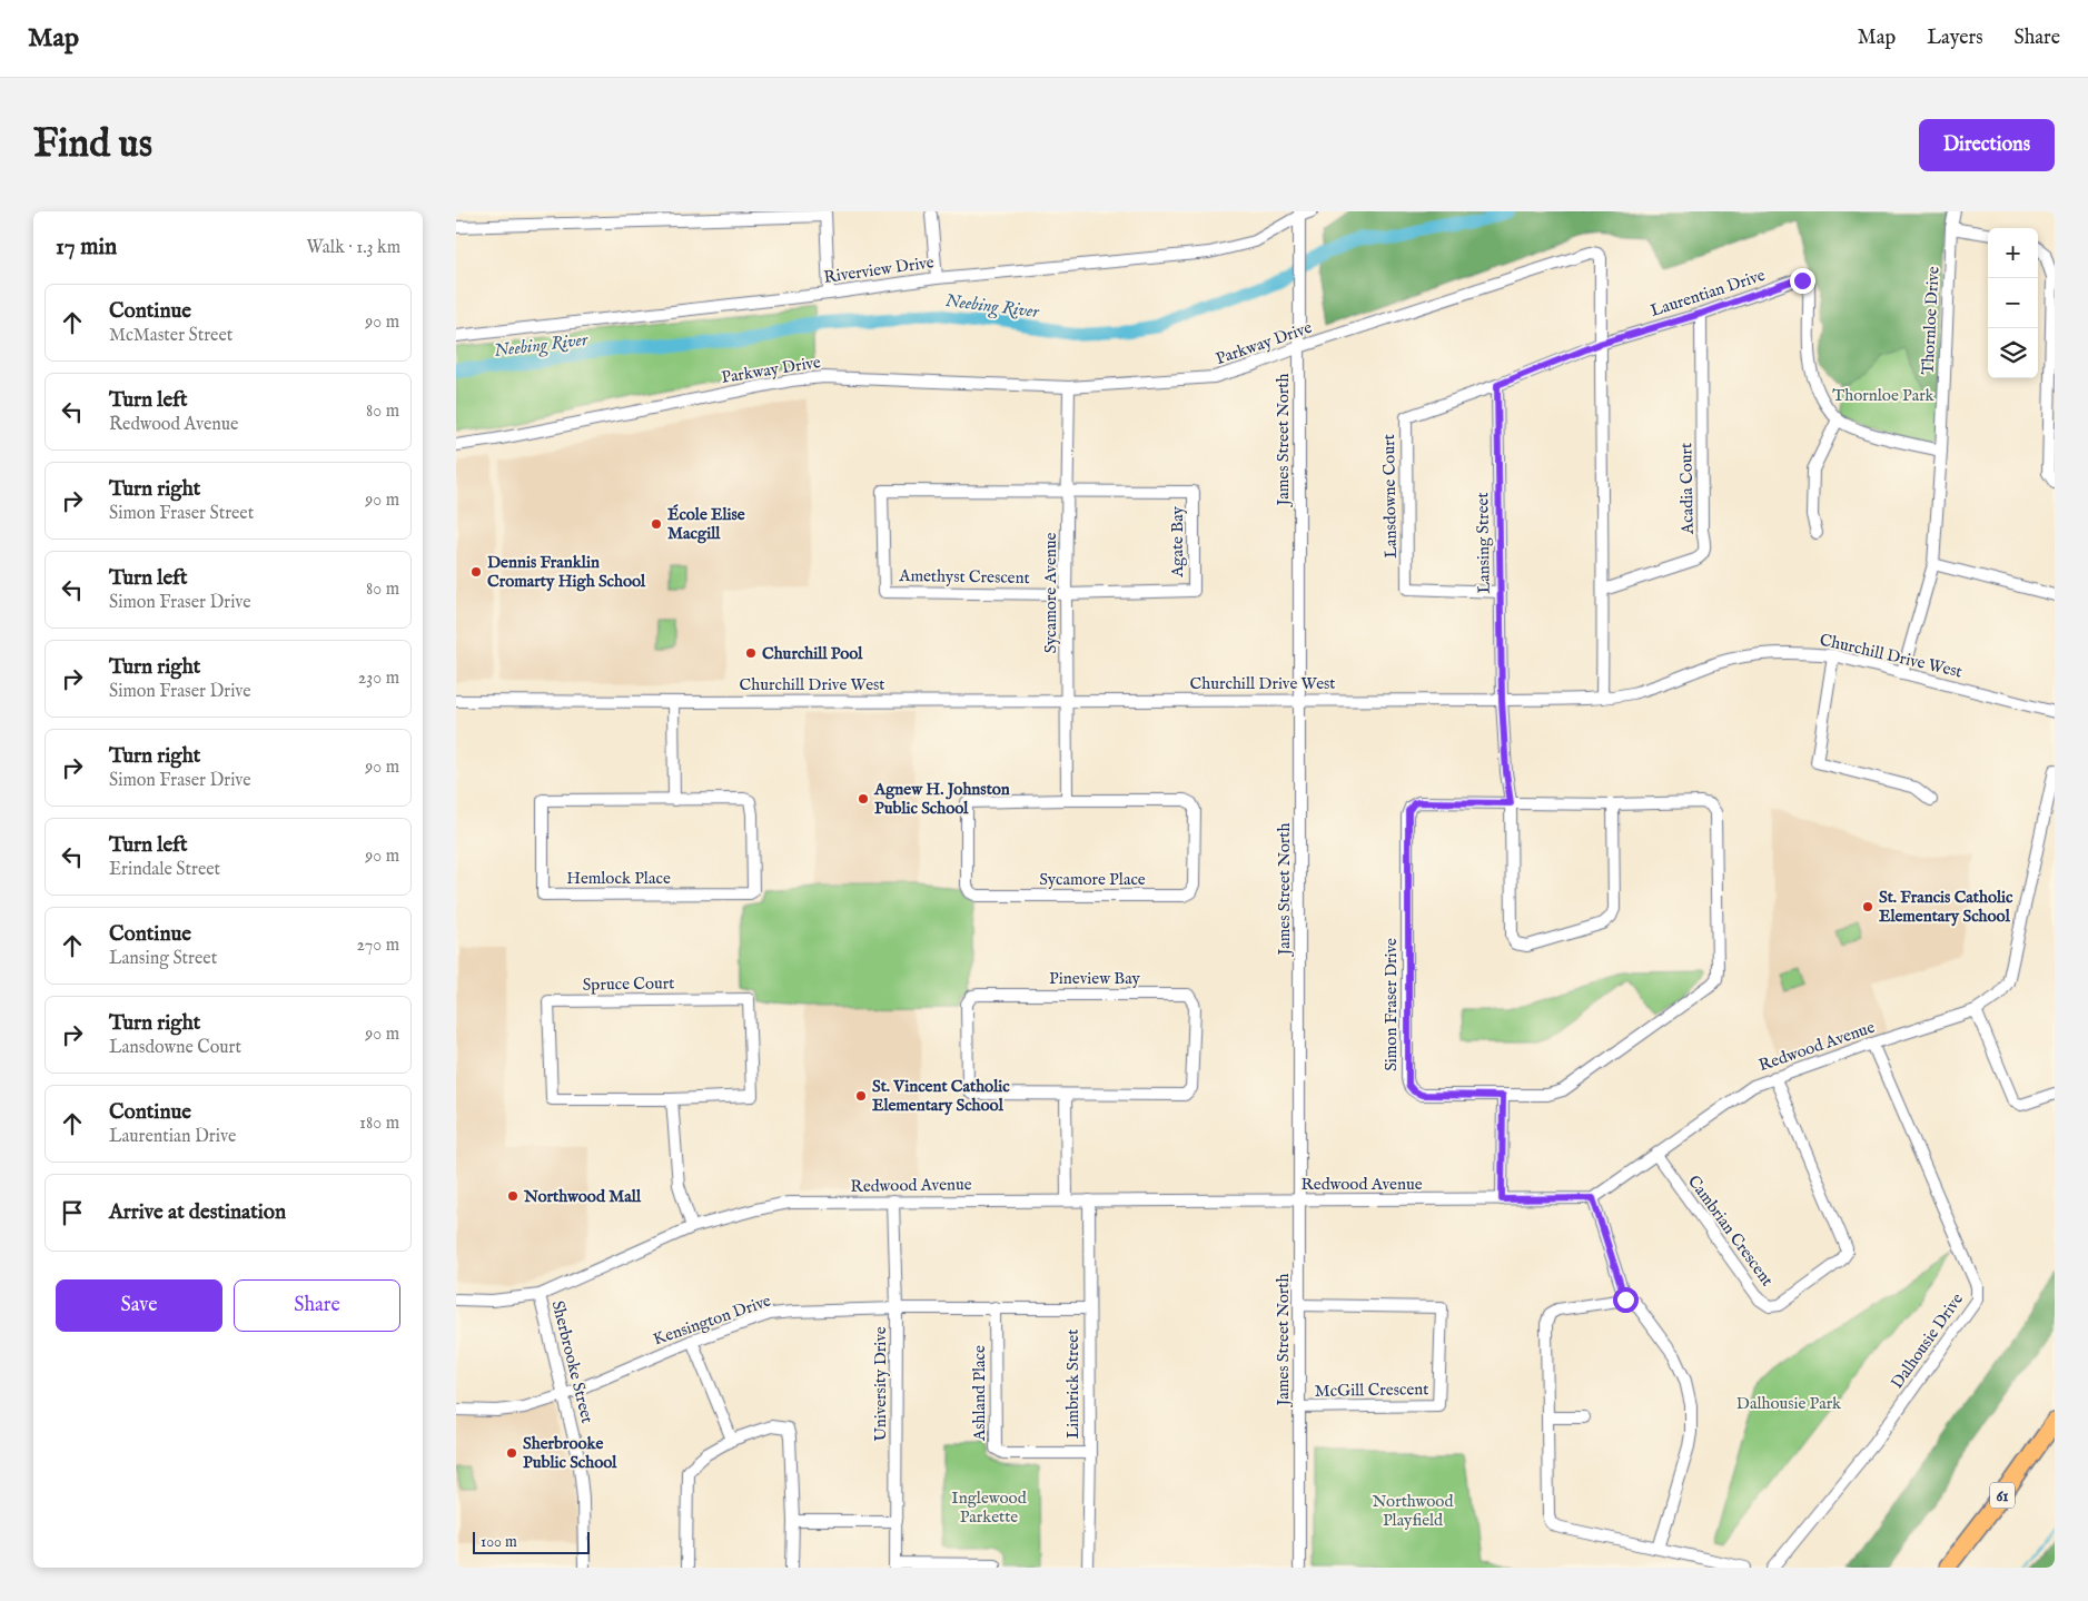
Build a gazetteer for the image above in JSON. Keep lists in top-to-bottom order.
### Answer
{
  "streets": {
    "highway": ["61"],
    "street": [
      "Riverview Drive",
      "Laurentian Drive",
      "Thornloe Drive",
      "Parkway Drive",
      "James Street North",
      "Acadia Court",
      "Lansdowne Court",
      "Agate Bay",
      "Lansing Street",
      "Amethyst Crescent",
      "Sycamore Avenue",
      "Churchill Drive West",
      "Hemlock Place",
      "Sycamore Place",
      "Pineview Bay",
      "Spruce Court",
      "Simon Fraser Drive",
      "Redwood Avenue",
      "Cambrian Crescent",
      "Kensington Drive",
      "Dalhousie Drive",
      "Sherbrooke Street",
      "University Drive",
      "Limbrick Street",
      "McGill Crescent",
      "Ashland Place"
    ]
  },
  "crossings": [
    ["Riverview Drive", "James Street North"],
    ["Laurentian Drive", "Parkway Drive"],
    ["Laurentian Drive", "Acadia Court"],
    ["Laurentian Drive", "Lansdowne Court"],
    ["Thornloe Drive", "Churchill Drive West"],
    ["Parkway Drive", "James Street North"],
    ["Parkway Drive", "Acadia Court"],
    ["Parkway Drive", "Lansdowne Court"],
    ["Parkway Drive", "Sycamore Avenue"],
    ["Parkway Drive", "Churchill Drive West"],
    ["James Street North", "Churchill Drive West"],
    ["James Street North", "Redwood Avenue"],
    ["James Street North", "McGill Crescent"],
    ["Lansdowne Court", "Lansing Street"],
    ["Agate Bay", "Amethyst Crescent"],
    ["Agate Bay", "Sycamore Avenue"],
    ["Lansing Street", "Churchill Drive West"],
    ["Lansing Street", "Simon Fraser Drive"],
    ["Amethyst Crescent", "Sycamore Avenue"],
    ["Sycamore Avenue", "Churchill Drive West"],
    ["Sycamore Avenue", "Sycamore Place"],
    ["Redwood Avenue", "Cambrian Crescent"],
    ["Redwood Avenue", "Dalhousie Drive"],
    ["Redwood Avenue", "Sherbrooke Street"],
    ["Redwood Avenue", "University Drive"],
    ["Redwood Avenue", "Limbrick Street"],
    ["Kensington Drive", "Sherbrooke Street"],
    ["Kensington Drive", "University Drive"],
    ["Kensington Drive", "Limbrick Street"],
    ["Kensington Drive", "Ashland Place"],
    ["Limbrick Street", "Ashland Place"]
  ],
  "water": ["Neebing River"],
  "parks": [
    "Thornloe Park",
    "Dalhousie Park",
    "Inglewood Parkette",
    "Northwood Playfield"
  ],
  "places": [
    "École Elise Macgill",
    "Dennis Franklin Cromarty High School",
    "Churchill Pool",
    "Agnew H. Johnston Public School",
    "St. Francis Catholic Elementary School",
    "St. Vincent Catholic Elementary School",
    "Northwood Mall",
    "Sherbrooke Public School"
  ],
  "scale_bar": "100 m",
  "page": {
    "header": "Map",
    "nav": ["Map", "Layers", "Share"],
    "buttons": [
      "Directions",
      ["Save", "Share"]
    ],
    "title": "Find us",
    "heading": ["17 min", "Walk · 1.3 km"],
    "map_buttons": ["+", "−"],
    "list": [
      ["Continue", "McMaster Street", "90 m"],
      ["Turn left", "Redwood Avenue", "80 m"],
      ["Turn right", "Simon Fraser Street", "90 m"],
      ["Turn left", "Simon Fraser Drive", "80 m"],
      ["Turn right", "Simon Fraser Drive", "230 m"],
      ["Turn right", "Simon Fraser Drive", "90 m"],
      ["Turn left", "Erindale Street", "90 m"],
      ["Continue", "Lansing Street", "270 m"],
      ["Turn right", "Lansdowne Court", "90 m"],
      ["Continue", "Laurentian Drive", "180 m"],
      "Arrive at destination"
    ],
    "scale": "100 m"
  }
}
